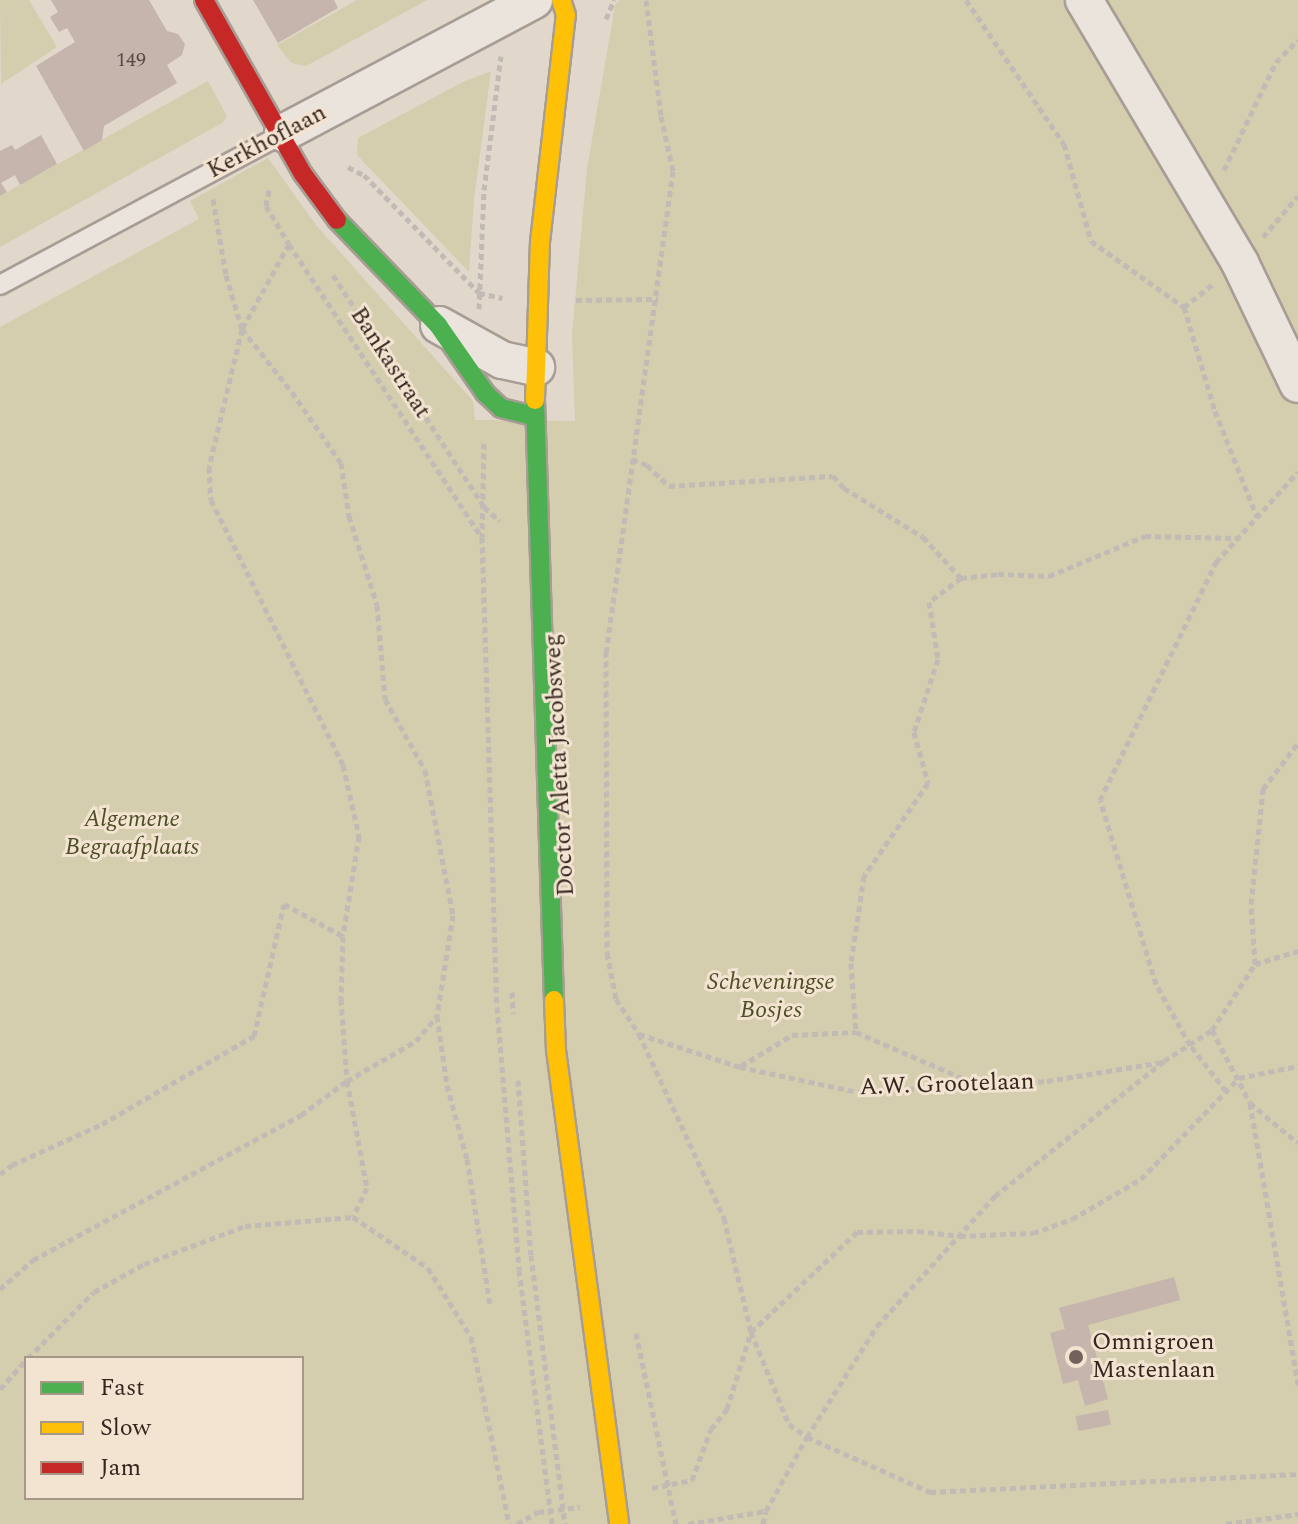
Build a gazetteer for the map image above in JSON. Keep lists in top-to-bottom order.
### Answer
{
  "streets": {
    "street": ["Kerkhoflaan", "Bankastraat", "Doctor Aletta Jacobsweg"],
    "path": ["A.W. Grootelaan"]
  },
  "crossings": [
    ["Kerkhoflaan", "Bankastraat"],
    ["Bankastraat", "Doctor Aletta Jacobsweg"]
  ],
  "parks": ["Algemene Begraafplaats", "Scheveningse Bosjes"],
  "places": ["Omnigroen Mastenlaan"],
  "house_numbers": ["149"],
  "legend": ["Fast", "Slow", "Jam"]
}
